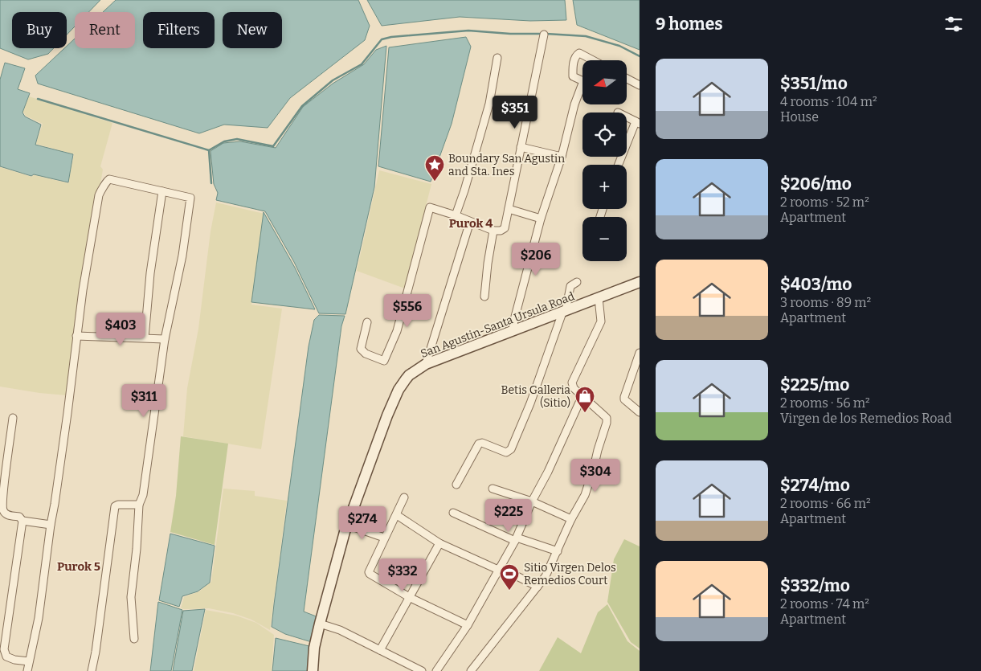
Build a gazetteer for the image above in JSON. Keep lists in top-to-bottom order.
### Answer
{
  "streets": {
    "street": ["San Agustin-Santa Ursula Road"]
  },
  "districts": ["Purok 4", "Purok 5"],
  "places": {
    "place": ["Boundary San Agustin and Sta. Ines"],
    "shop": ["Betis Galleria (Sitio)"],
    "sports": ["Sitio Virgen Delos Remedios Court"]
  },
  "north": "left",
  "page": {
    "heading": "9 homes",
    "chip": [
      "Buy",
      "Rent",
      "Filters",
      "New"
    ],
    "list": [
      {
        "name": "$351/mo",
        "note": "4 rooms · 104 m² · House"
      },
      {
        "name": "$206/mo",
        "note": "2 rooms · 52 m² · Apartment"
      },
      {
        "name": "$403/mo",
        "note": "3 rooms · 89 m² · Apartment"
      },
      {
        "name": "$225/mo",
        "note": "2 rooms · 56 m² · Virgen de los Remedios Road"
      },
      {
        "name": "$274/mo",
        "note": "2 rooms · 66 m² · Apartment"
      },
      {
        "name": "$332/mo",
        "note": "2 rooms · 74 m² · Apartment"
      }
    ],
    "map_buttons": ["+", "−"],
    "price": [
      "$351",
      "$206",
      "$556",
      "$403",
      "$311",
      "$304",
      "$225",
      "$274",
      "$332"
    ]
  }
}
